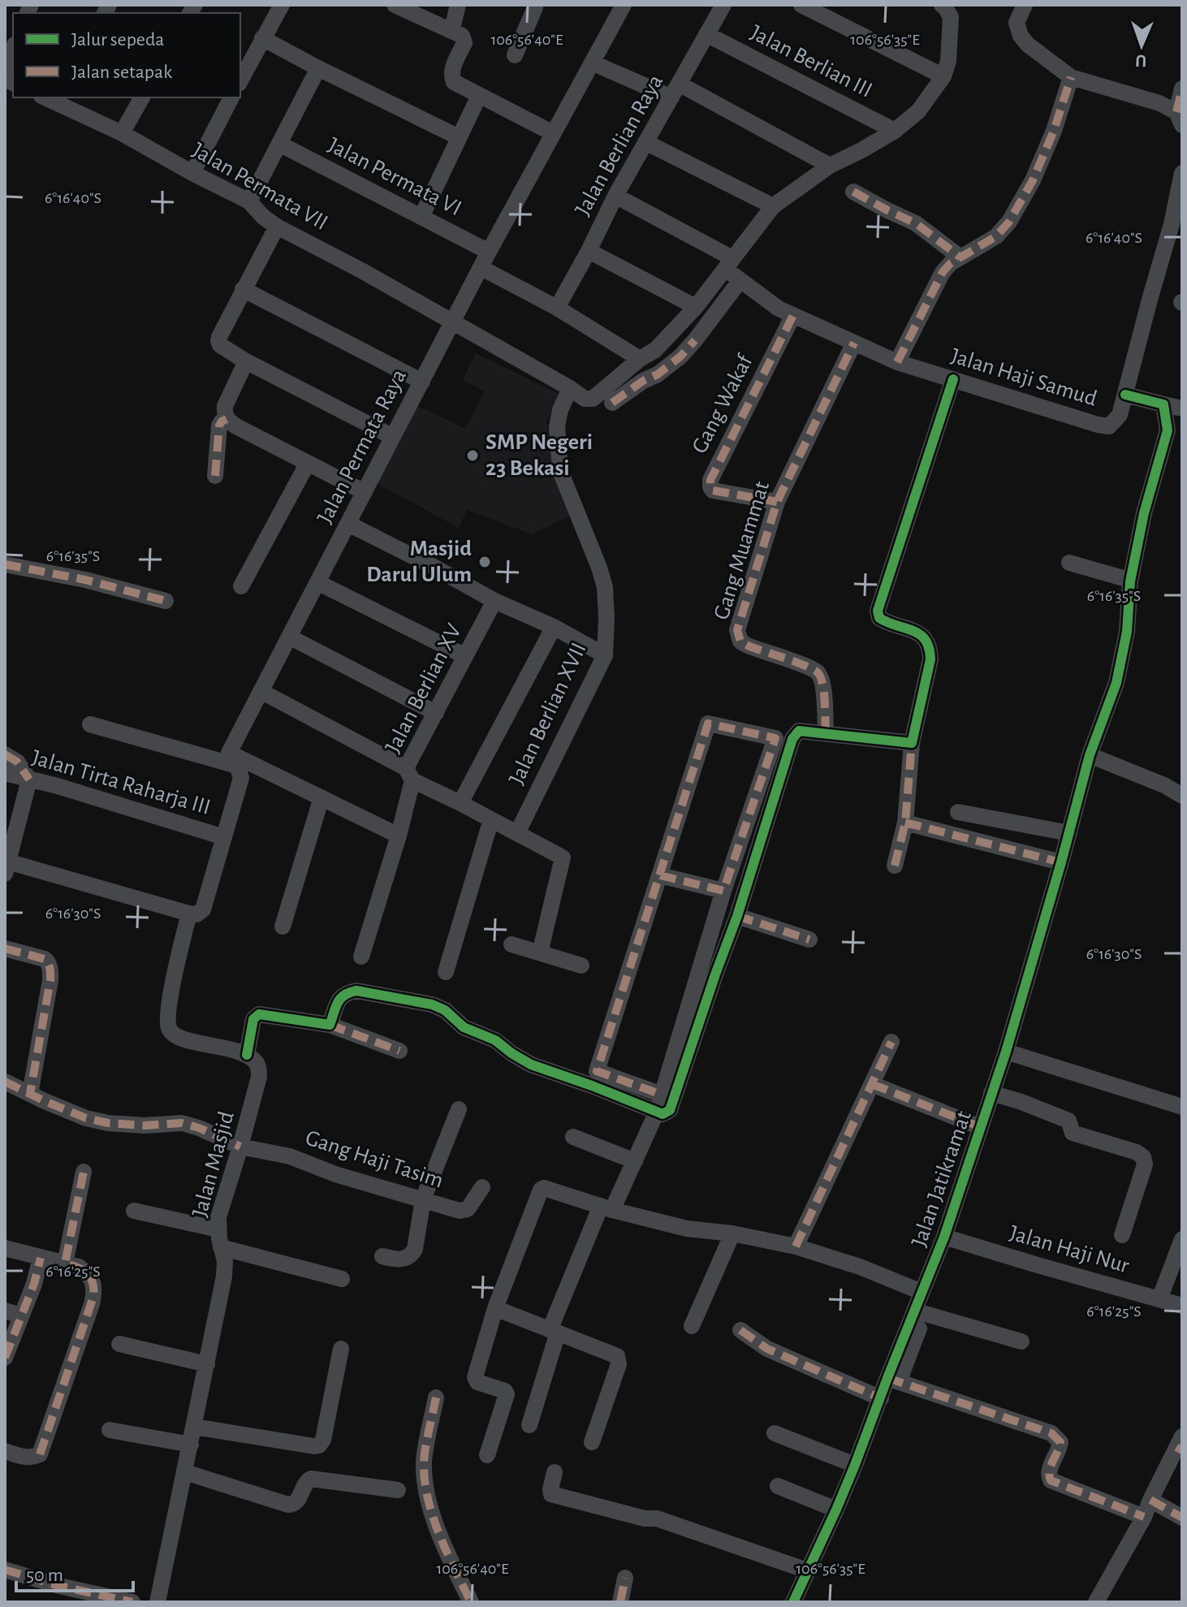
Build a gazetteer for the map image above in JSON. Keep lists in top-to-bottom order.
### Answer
{
  "streets": {
    "street": [
      "Jalan Berlian III",
      "Jalan Berlian Raya",
      "Jalan Permata VI",
      "Jalan Permata VII",
      "Jalan Haji Samud",
      "Gang Wakaf",
      "Jalan Permata Raya",
      "Gang Muammat",
      "Jalan Berlian XV",
      "Jalan Berlian XVII",
      "Jalan Tirta Raharja III",
      "Gang Haji Tasim",
      "Jalan Masjid",
      "Jalan Jatikramat",
      "Jalan Haji Nur"
    ]
  },
  "crossings": [
    ["Jalan Berlian III", "Jalan Berlian Raya"],
    ["Jalan Berlian Raya", "Jalan Haji Samud"],
    ["Jalan Permata VI", "Jalan Permata Raya"],
    ["Jalan Permata VII", "Jalan Permata Raya"],
    ["Jalan Permata VII", "Jalan Berlian XVII"],
    ["Jalan Haji Samud", "Gang Wakaf"],
    ["Jalan Haji Samud", "Gang Muammat"],
    ["Gang Wakaf", "Gang Muammat"],
    ["Jalan Permata Raya", "Jalan Tirta Raharja III"],
    ["Gang Haji Tasim", "Jalan Masjid"],
    ["Jalan Jatikramat", "Jalan Haji Nur"]
  ],
  "places": ["SMP Negeri 23 Bekasi", "Masjid Darul Ulum"],
  "legend": ["Jalur sepeda", "Jalan setapak"],
  "scale_bar": "50 m",
  "north": "bottom",
  "coordinates": [
    "106°56'40\"E",
    "106°56'35\"E",
    "6°16'40\"S",
    "6°16'35\"S",
    "6°16'30\"S",
    "6°16'25\"S"
  ]
}
